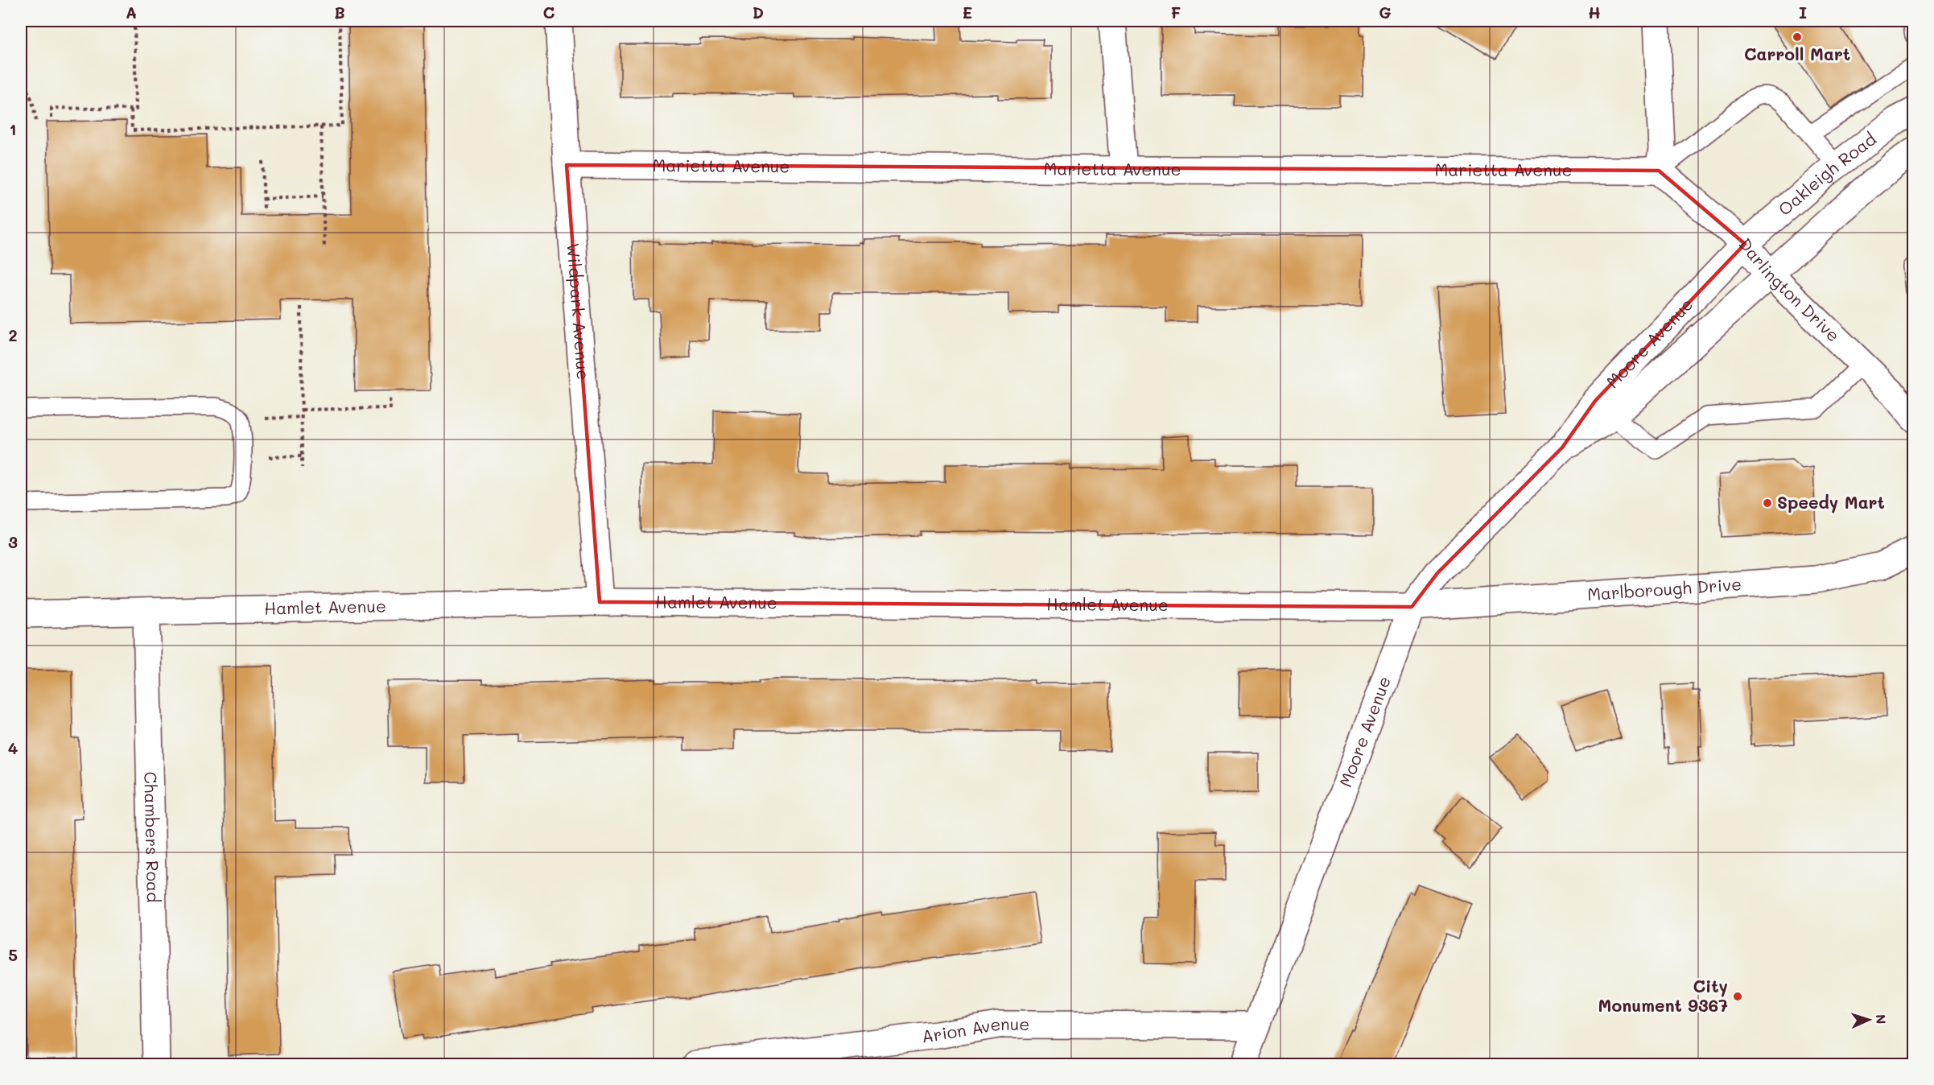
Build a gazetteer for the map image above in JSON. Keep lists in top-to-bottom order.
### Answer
{
  "streets": {
    "street": [
      "Marietta Avenue",
      "Oakleigh Road",
      "Darlington Drive",
      "Wildpark Avenue",
      "Moore Avenue",
      "Marlborough Drive",
      "Hamlet Avenue",
      "Chambers Road",
      "Arion Avenue"
    ]
  },
  "crossings": [
    ["Marietta Avenue", "Darlington Drive"],
    ["Marietta Avenue", "Wildpark Avenue"],
    ["Oakleigh Road", "Darlington Drive"],
    ["Oakleigh Road", "Moore Avenue"],
    ["Darlington Drive", "Moore Avenue"],
    ["Wildpark Avenue", "Hamlet Avenue"],
    ["Moore Avenue", "Marlborough Drive"],
    ["Moore Avenue", "Hamlet Avenue"],
    ["Moore Avenue", "Arion Avenue"],
    ["Marlborough Drive", "Hamlet Avenue"],
    ["Hamlet Avenue", "Chambers Road"]
  ],
  "places": ["Carroll Mart", "Speedy Mart", "City Monument 9367"],
  "north": "right",
  "grid": {
    "columns": [
      "A",
      "B",
      "C",
      "D",
      "E",
      "F",
      "G",
      "H",
      "I"
    ],
    "rows": [
      "1",
      "2",
      "3",
      "4",
      "5"
    ]
  }
}
